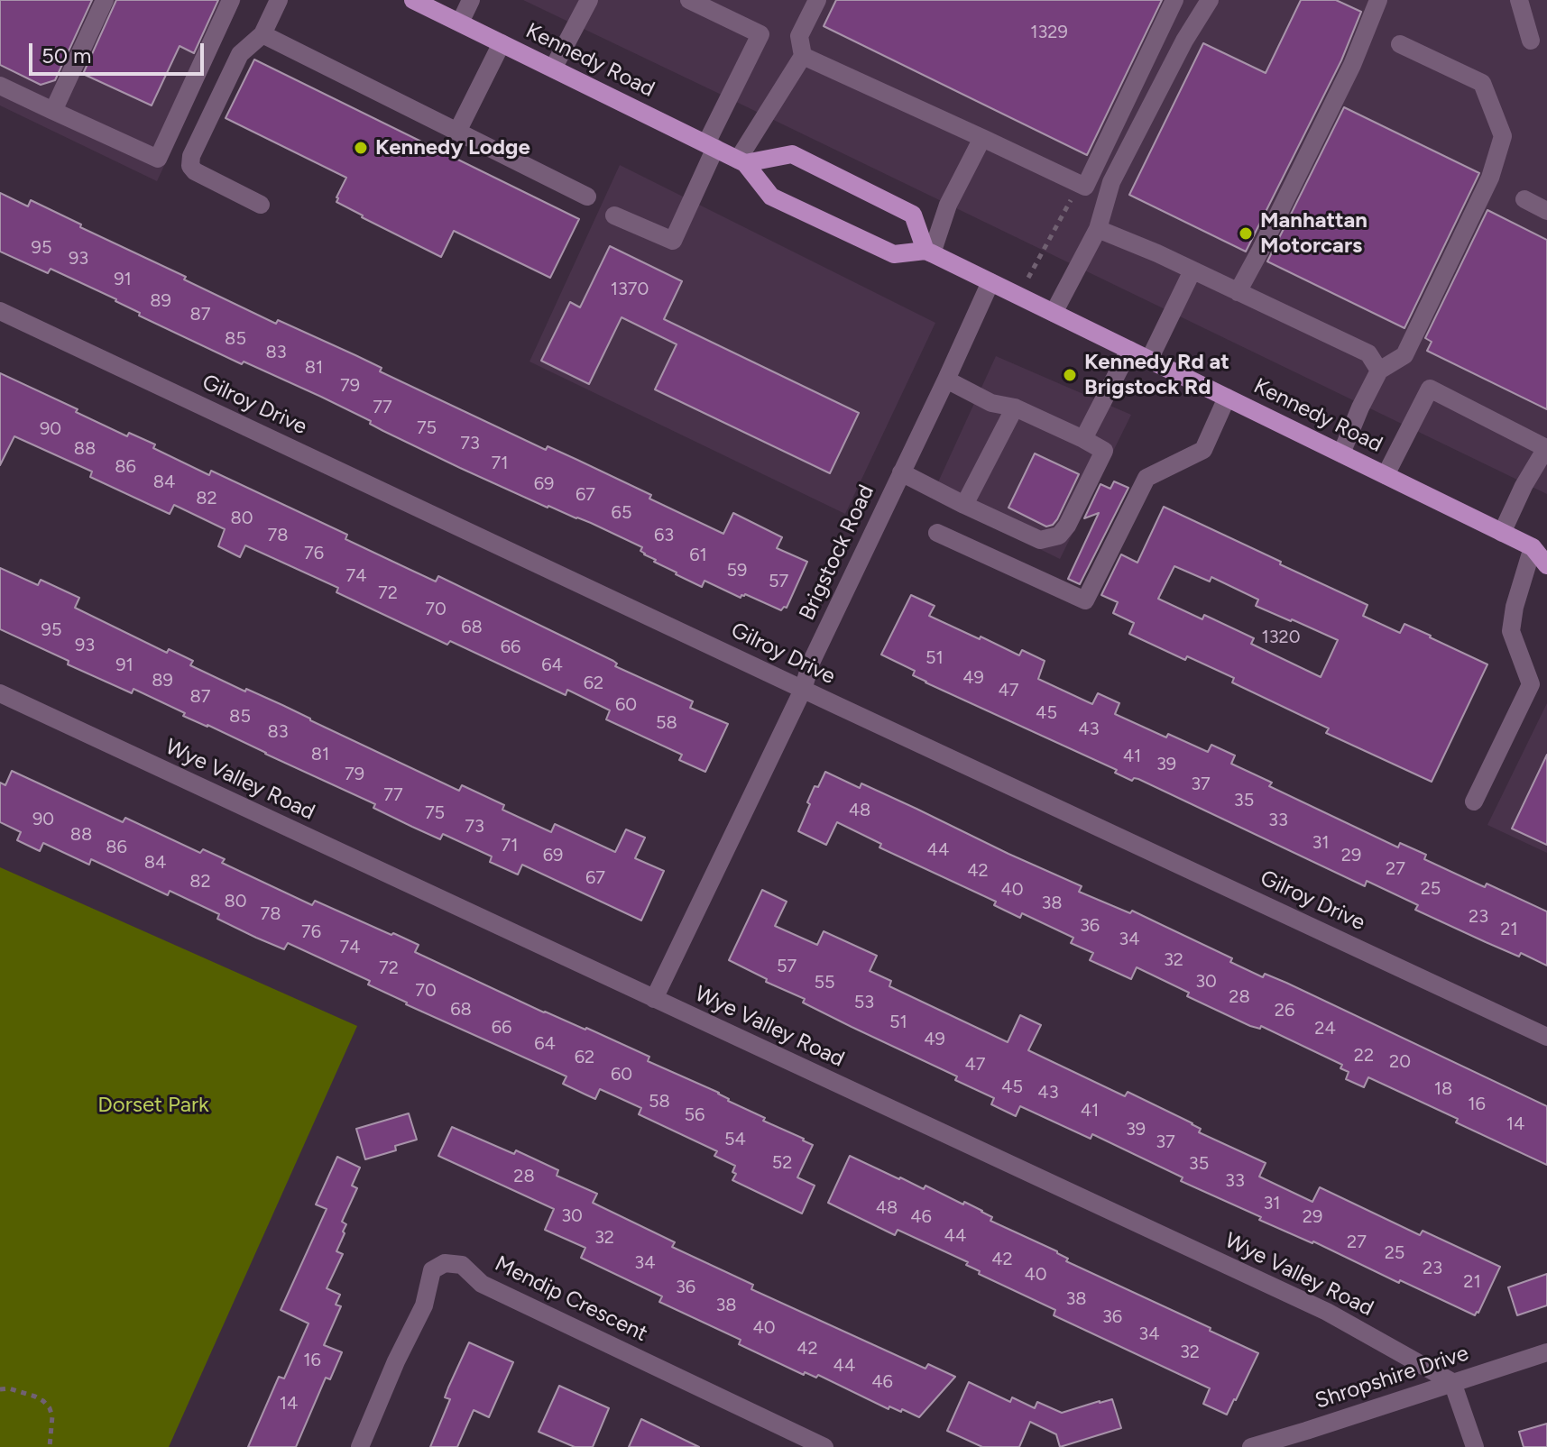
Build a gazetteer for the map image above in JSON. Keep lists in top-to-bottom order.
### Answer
{
  "streets": {
    "main road": ["Kennedy Road"],
    "street": [
      "Gilroy Drive",
      "Brigstock Road",
      "Wye Valley Road",
      "Mendip Crescent",
      "Shropshire Drive"
    ]
  },
  "crossings": [
    ["Kennedy Road", "Brigstock Road"],
    ["Gilroy Drive", "Brigstock Road"],
    ["Brigstock Road", "Wye Valley Road"],
    ["Wye Valley Road", "Shropshire Drive"]
  ],
  "parks": ["Dorset Park"],
  "places": ["Kennedy Lodge", "Manhattan Motorcars", "Kennedy Rd at Brigstock Rd"],
  "house_numbers": [
    "1329",
    "95",
    "93",
    "91",
    "1370",
    "89",
    "87",
    "85",
    "83",
    "81",
    "79",
    "77",
    "75",
    "90",
    "73",
    "88",
    "71",
    "86",
    "84",
    "69",
    "67",
    "82",
    "65",
    "80",
    "78",
    "63",
    "76",
    "61",
    "59",
    "74",
    "57",
    "72",
    "70",
    "68",
    "95",
    "1320",
    "93",
    "66",
    "51",
    "91",
    "64",
    "49",
    "89",
    "62",
    "47",
    "87",
    "60",
    "45",
    "85",
    "58",
    "43",
    "83",
    "81",
    "41",
    "39",
    "79",
    "37",
    "77",
    "35",
    "48",
    "75",
    "90",
    "33",
    "73",
    "88",
    "31",
    "71",
    "86",
    "44",
    "69",
    "29",
    "84",
    "27",
    "42",
    "67",
    "82",
    "25",
    "40",
    "80",
    "38",
    "78",
    "23",
    "36",
    "21",
    "76",
    "34",
    "74",
    "32",
    "57",
    "72",
    "30",
    "55",
    "70",
    "28",
    "53",
    "68",
    "26",
    "51",
    "66",
    "24",
    "49",
    "64",
    "22",
    "62",
    "20",
    "47",
    "60",
    "45",
    "18",
    "43",
    "58",
    "16",
    "41",
    "56",
    "14",
    "39",
    "54",
    "37",
    "52",
    "35",
    "28",
    "33",
    "31",
    "48",
    "30",
    "46",
    "29",
    "44",
    "32",
    "27",
    "25",
    "42",
    "34",
    "23",
    "40",
    "21",
    "36",
    "38",
    "38",
    "36",
    "40",
    "34",
    "42",
    "32",
    "16",
    "44",
    "46",
    "14"
  ],
  "scale_bar": "50 m"
}
